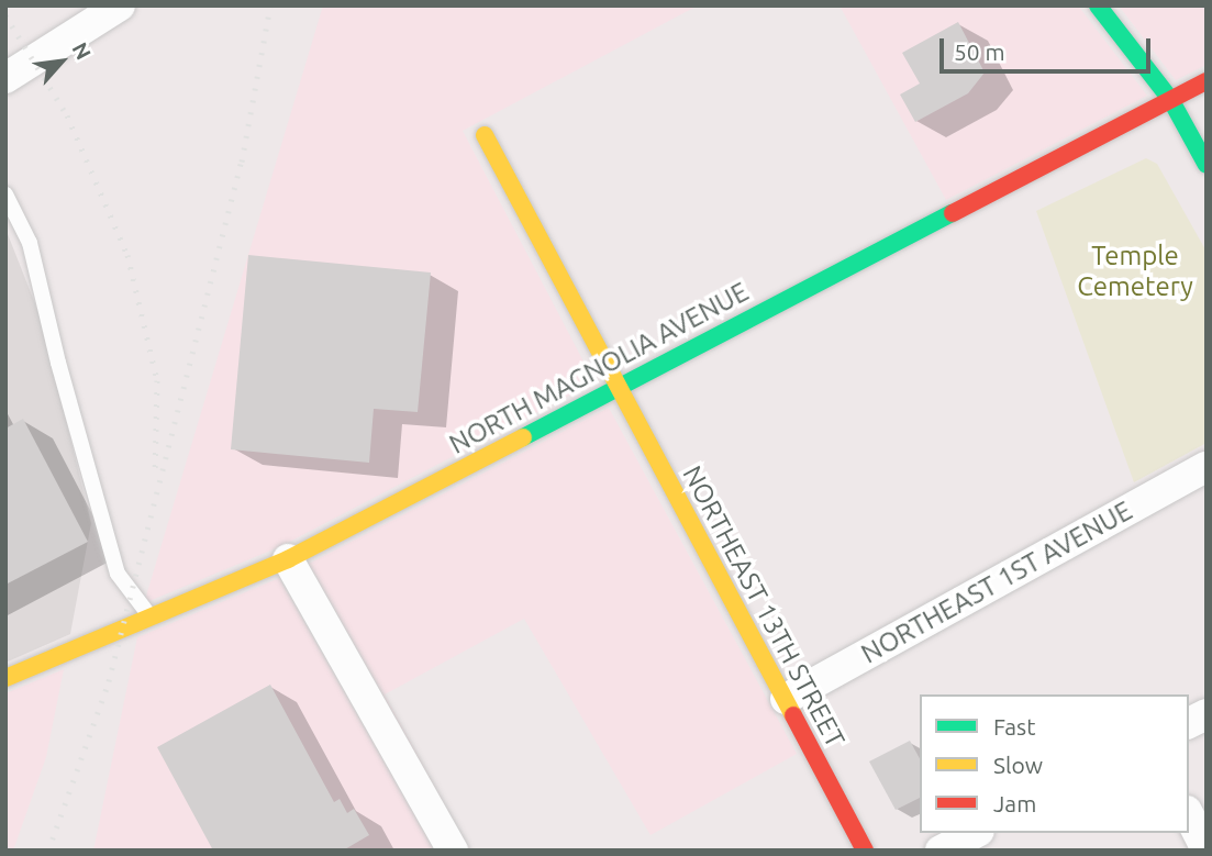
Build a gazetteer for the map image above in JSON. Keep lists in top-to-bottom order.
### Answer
{
  "streets": {
    "main road": ["NORTH MAGNOLIA AVENUE", "NORTHEAST 13TH STREET"],
    "street": ["NORTHEAST 1ST AVENUE"]
  },
  "crossings": [
    ["NORTH MAGNOLIA AVENUE", "NORTHEAST 13TH STREET"],
    ["NORTHEAST 1ST AVENUE", "NORTHEAST 13TH STREET"]
  ],
  "parks": ["Temple Cemetery"],
  "legend": ["Fast", "Slow", "Jam"],
  "scale_bar": "50 m",
  "north": "top right"
}
